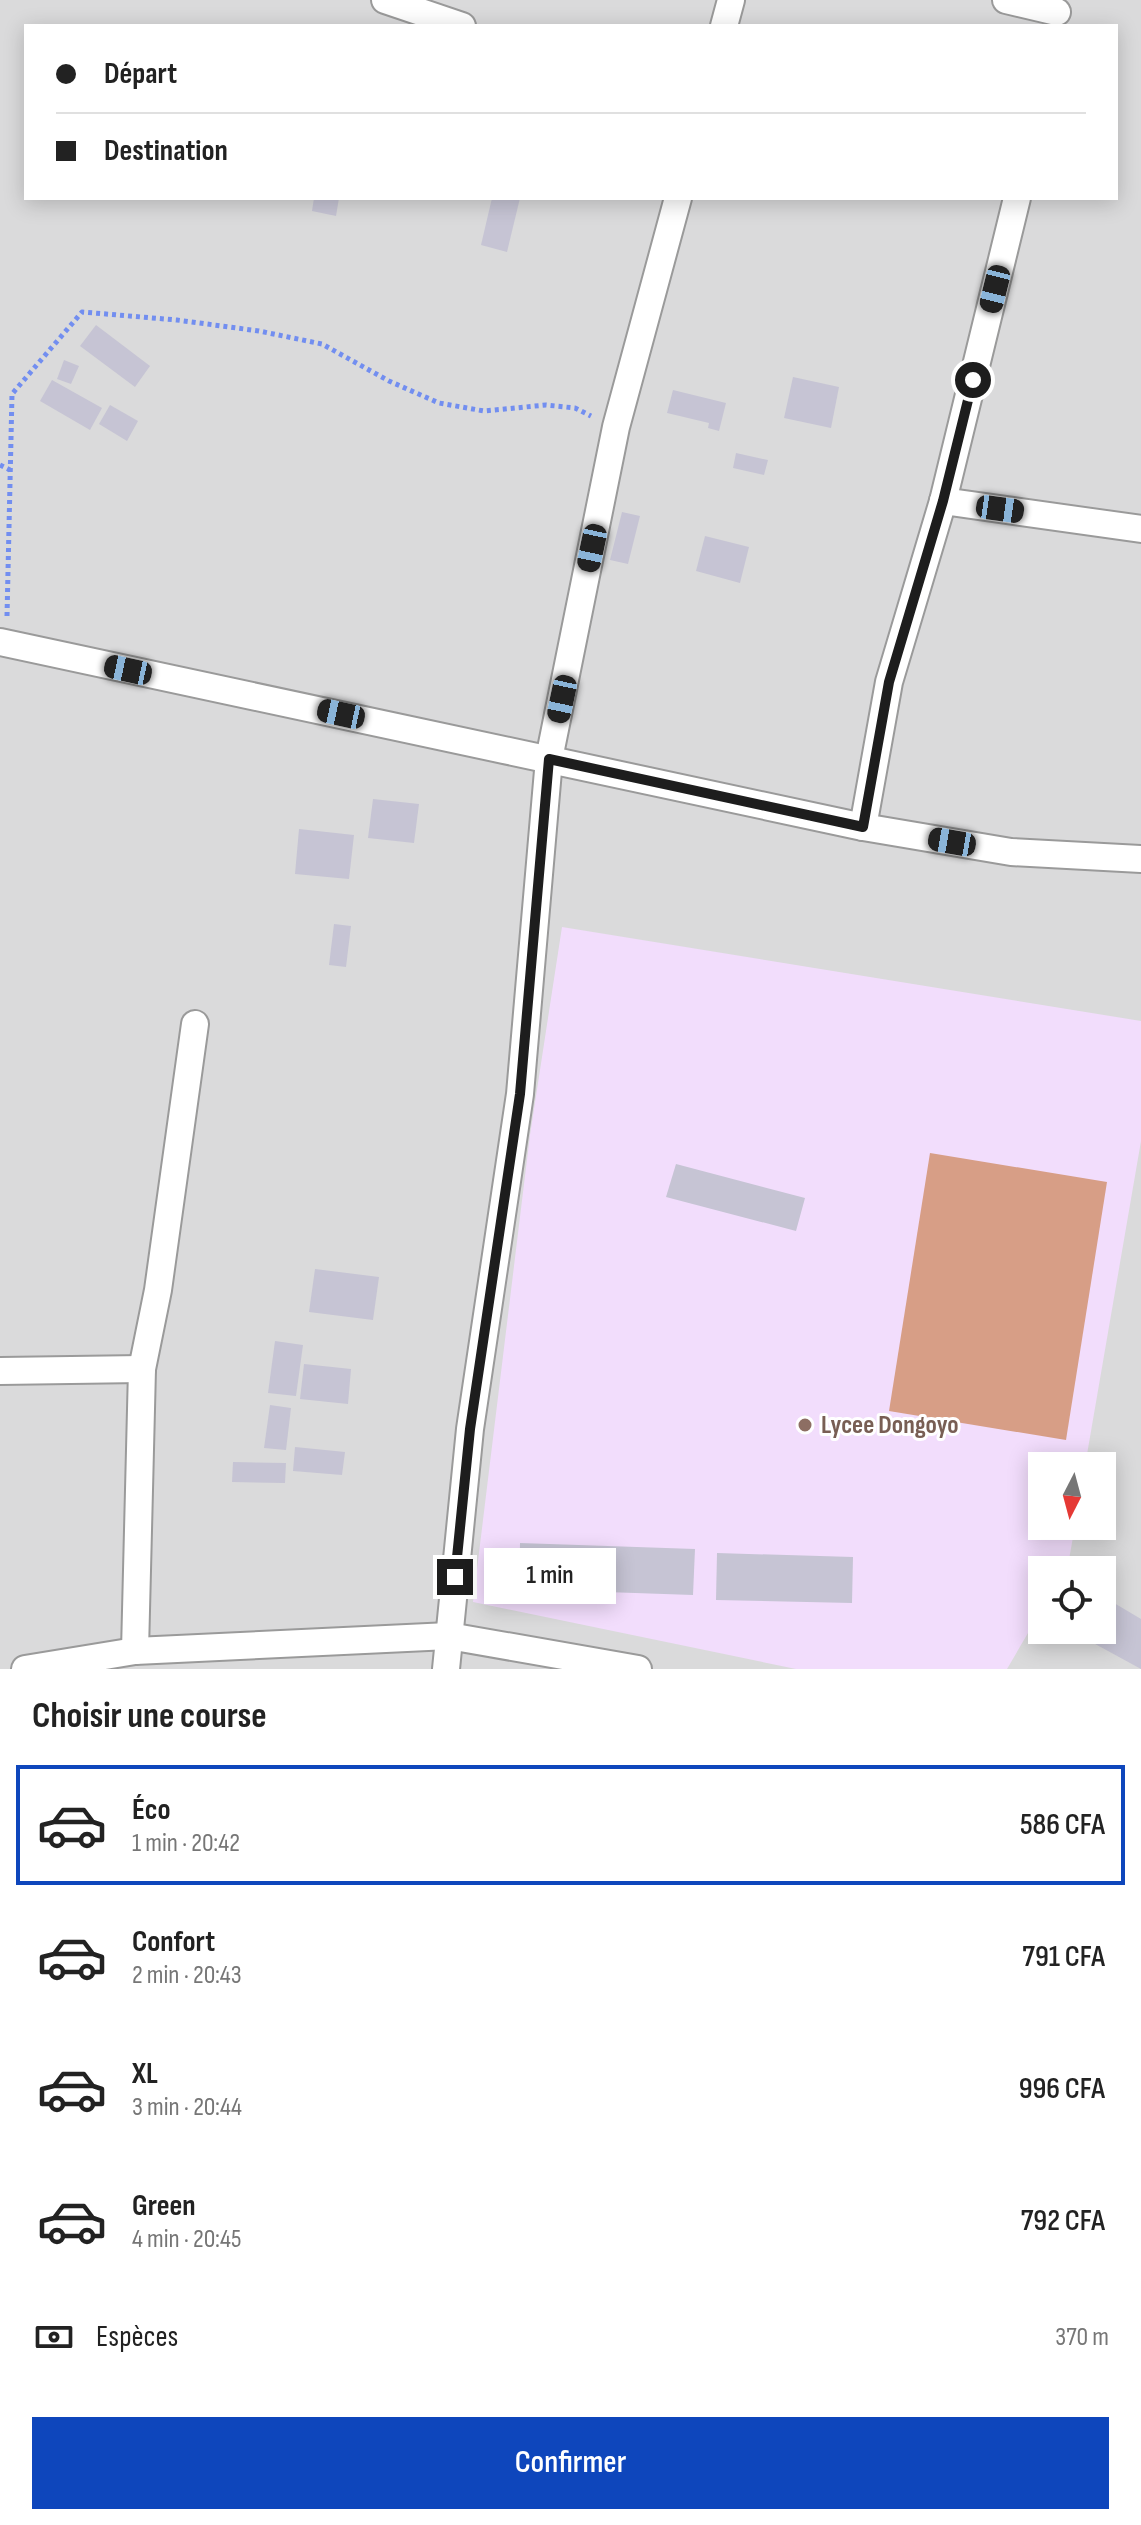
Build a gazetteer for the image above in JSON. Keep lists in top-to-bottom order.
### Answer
{
  "places": ["Lycee Dongoyo"],
  "north": "bottom",
  "page": {
    "banner": ["Départ", "Destination"],
    "bubble": "1 min",
    "heading": "Choisir une course",
    "list": [
      {
        "name": "Éco",
        "note": "1 min · 20:42",
        "value": "586 CFA"
      },
      {
        "name": "Confort",
        "note": "2 min · 20:43",
        "value": "791 CFA"
      },
      {
        "name": "XL",
        "note": "3 min · 20:44",
        "value": "996 CFA"
      },
      {
        "name": "Green",
        "note": "4 min · 20:45",
        "value": "792 CFA"
      }
    ],
    "pay": ["Espèces", "370 m"],
    "buttons": "Confirmer"
  }
}
